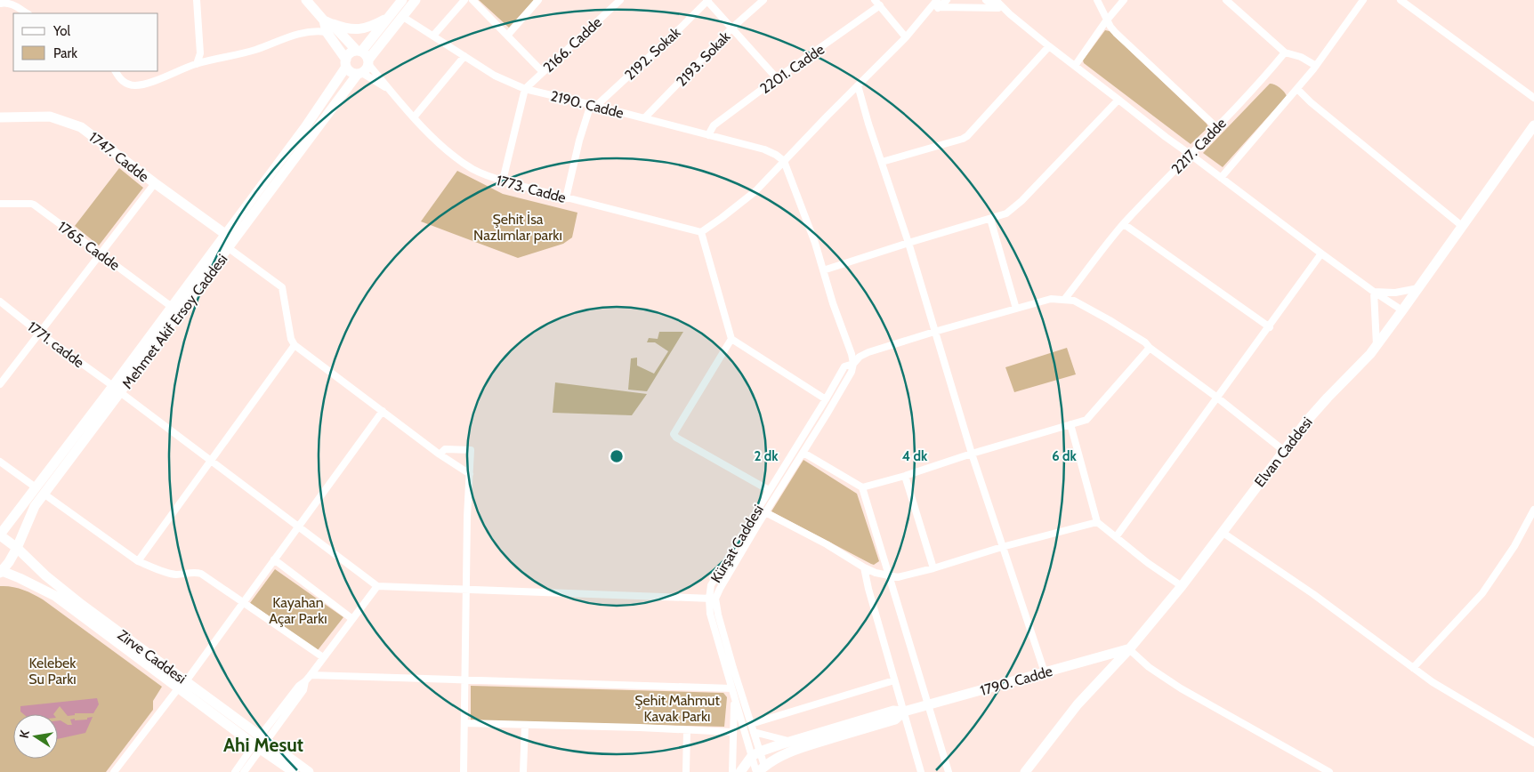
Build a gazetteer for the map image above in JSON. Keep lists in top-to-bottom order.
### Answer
{
  "streets": {
    "street": [
      "2166. Cadde",
      "2192. Sokak",
      "2193. Sokak",
      "2201. Cadde",
      "2190. Cadde",
      "2217. Cadde",
      "1747. Cadde",
      "1773. Cadde",
      "1765. Cadde",
      "Mehmet Akif Ersoy Caddesi",
      "1771. cadde",
      "Elvan Caddesi",
      "Kürşat Caddesi",
      "Zirve Caddesi",
      "1790. Cadde"
    ]
  },
  "crossings": [
    ["2166. Cadde", "2190. Cadde"],
    ["2192. Sokak", "2190. Cadde"],
    ["2193. Sokak", "2190. Cadde"],
    ["2201. Cadde", "2190. Cadde"],
    ["1747. Cadde", "Mehmet Akif Ersoy Caddesi"],
    ["1773. Cadde", "Mehmet Akif Ersoy Caddesi"],
    ["1765. Cadde", "Mehmet Akif Ersoy Caddesi"],
    ["Mehmet Akif Ersoy Caddesi", "1771. cadde"],
    ["Mehmet Akif Ersoy Caddesi", "Zirve Caddesi"],
    ["Elvan Caddesi", "1790. Cadde"],
    ["Kürşat Caddesi", "1790. Cadde"]
  ],
  "districts": ["Ahi Mesut"],
  "parks": [
    "Şehit İsa Nazlımlar parkı",
    "Kayahan Açar Parkı",
    "Kelebek Su Parkı",
    "Şehit Mahmut Kavak Parkı"
  ],
  "legend": ["Yol", "Park"],
  "north": "left",
  "rings": ["2 dk", "4 dk", "6 dk"]
}
